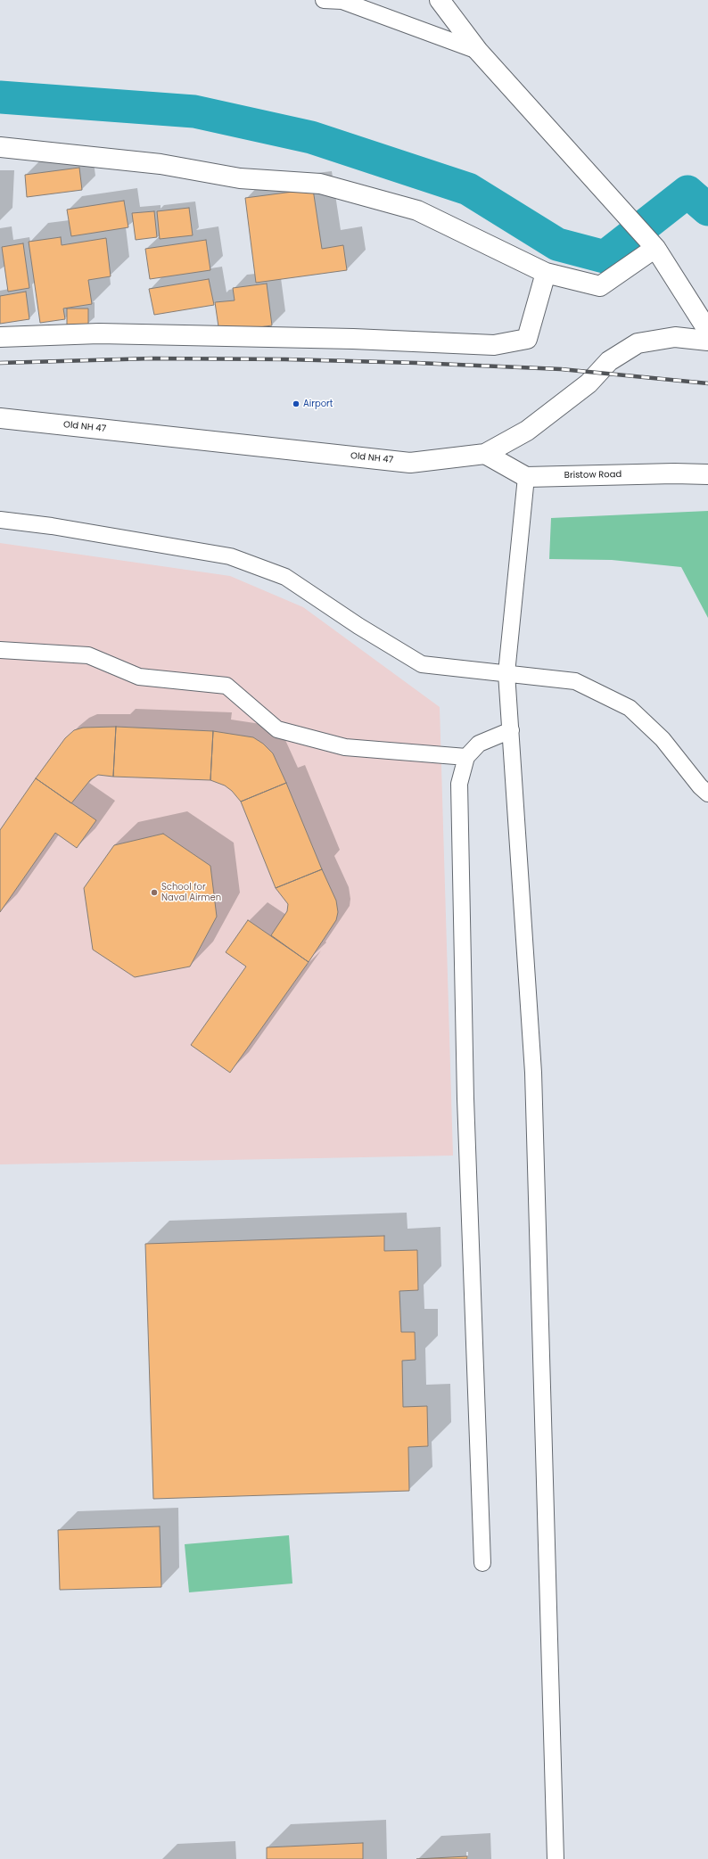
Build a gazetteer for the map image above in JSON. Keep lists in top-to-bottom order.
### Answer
{
  "streets": {
    "street": ["Old NH 47", "Bristow Road"]
  },
  "places": ["Airport", "School for Naval Airmen"]
}
